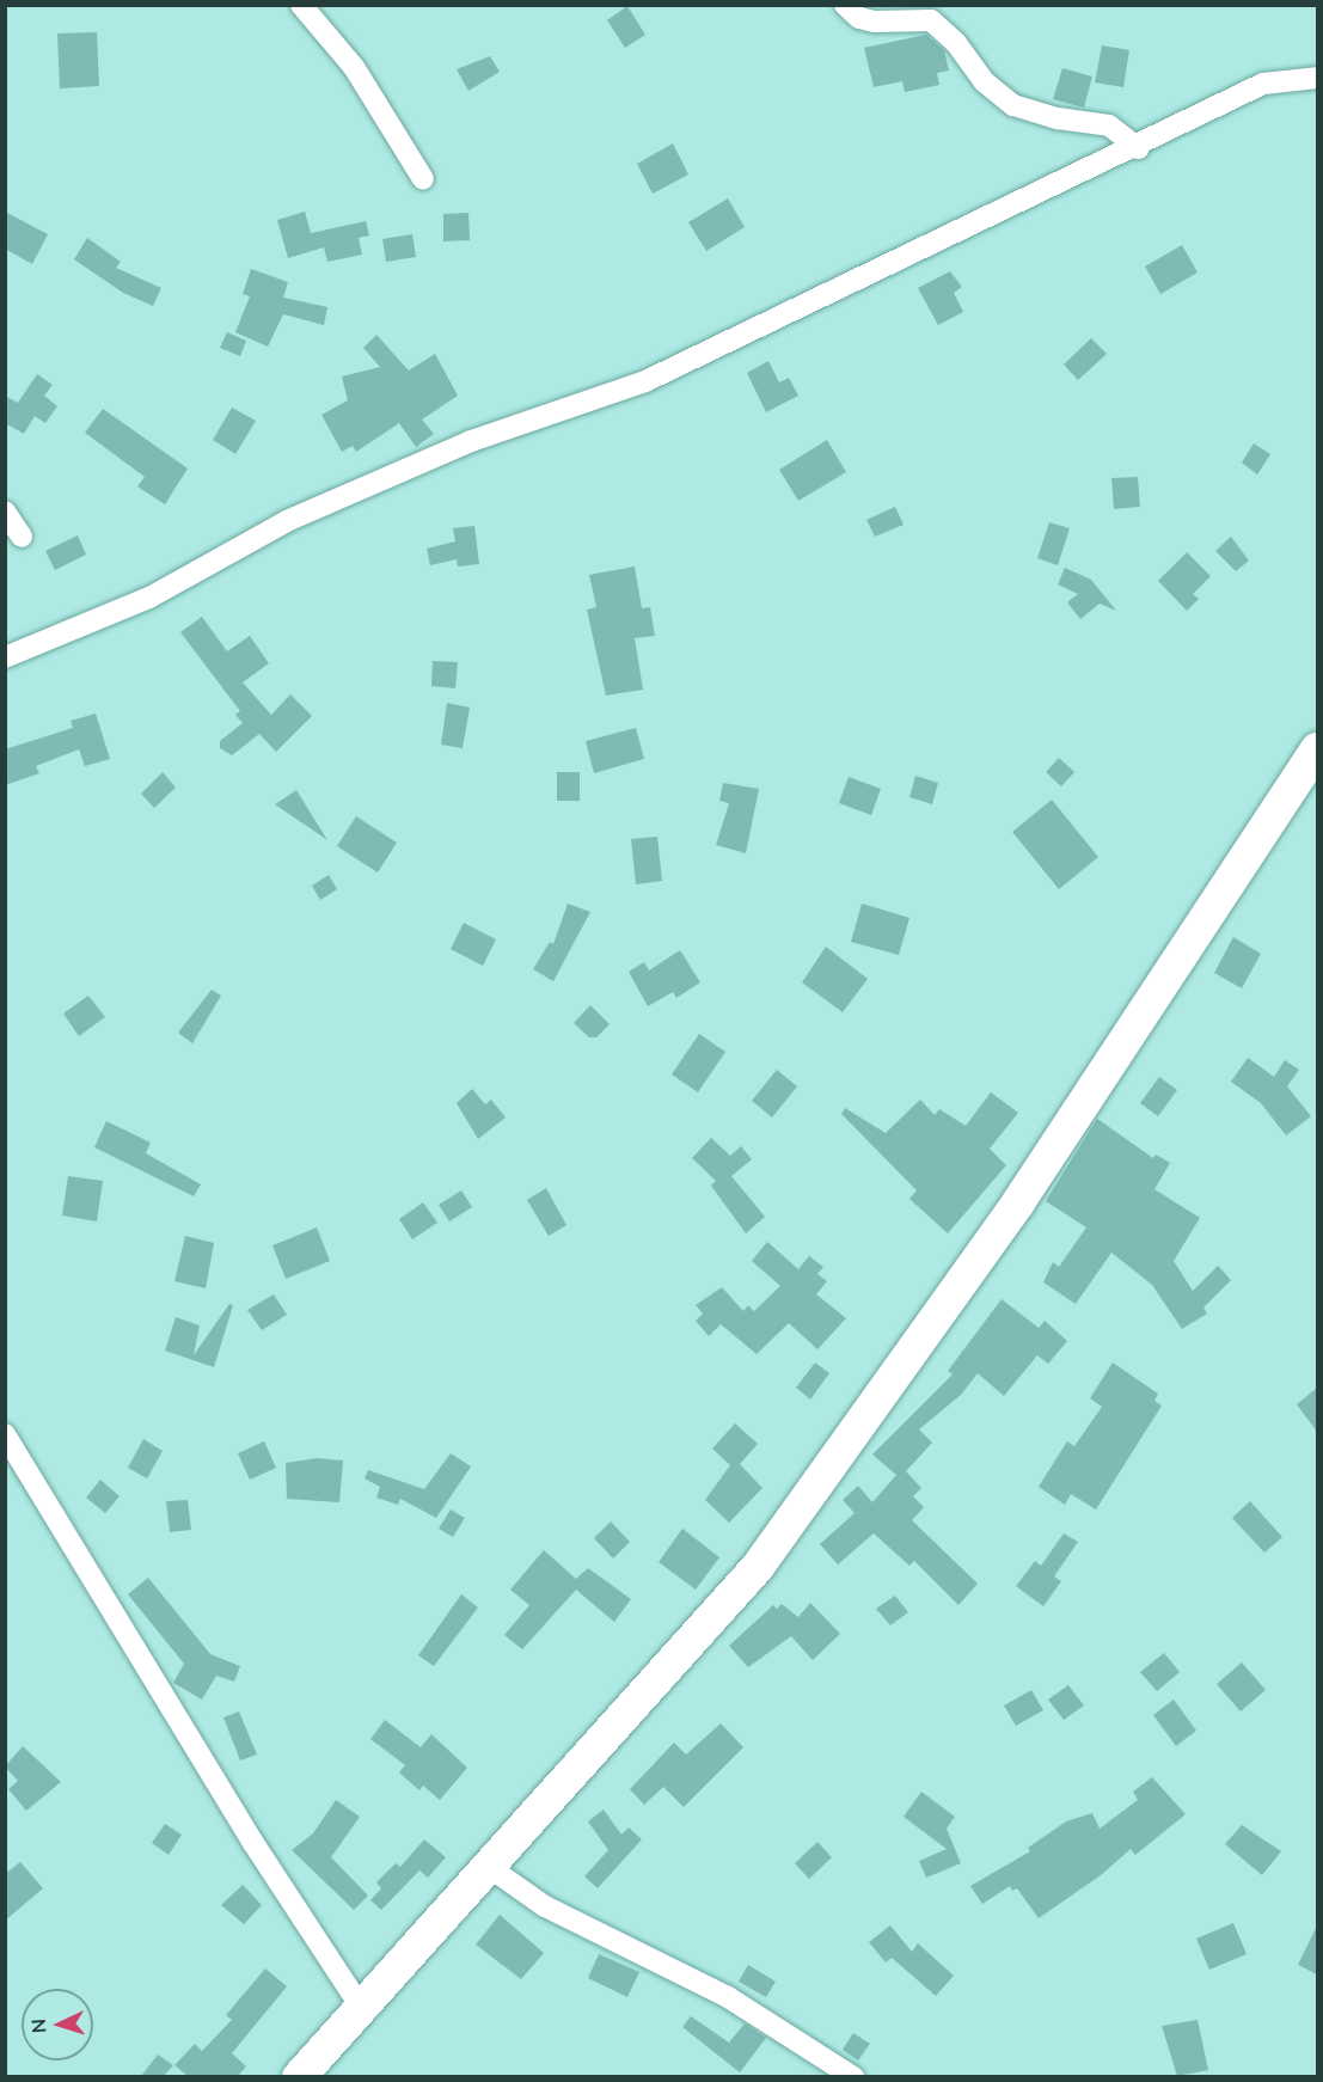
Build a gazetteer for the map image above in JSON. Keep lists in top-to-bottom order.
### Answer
{
  "north": "left"
}
